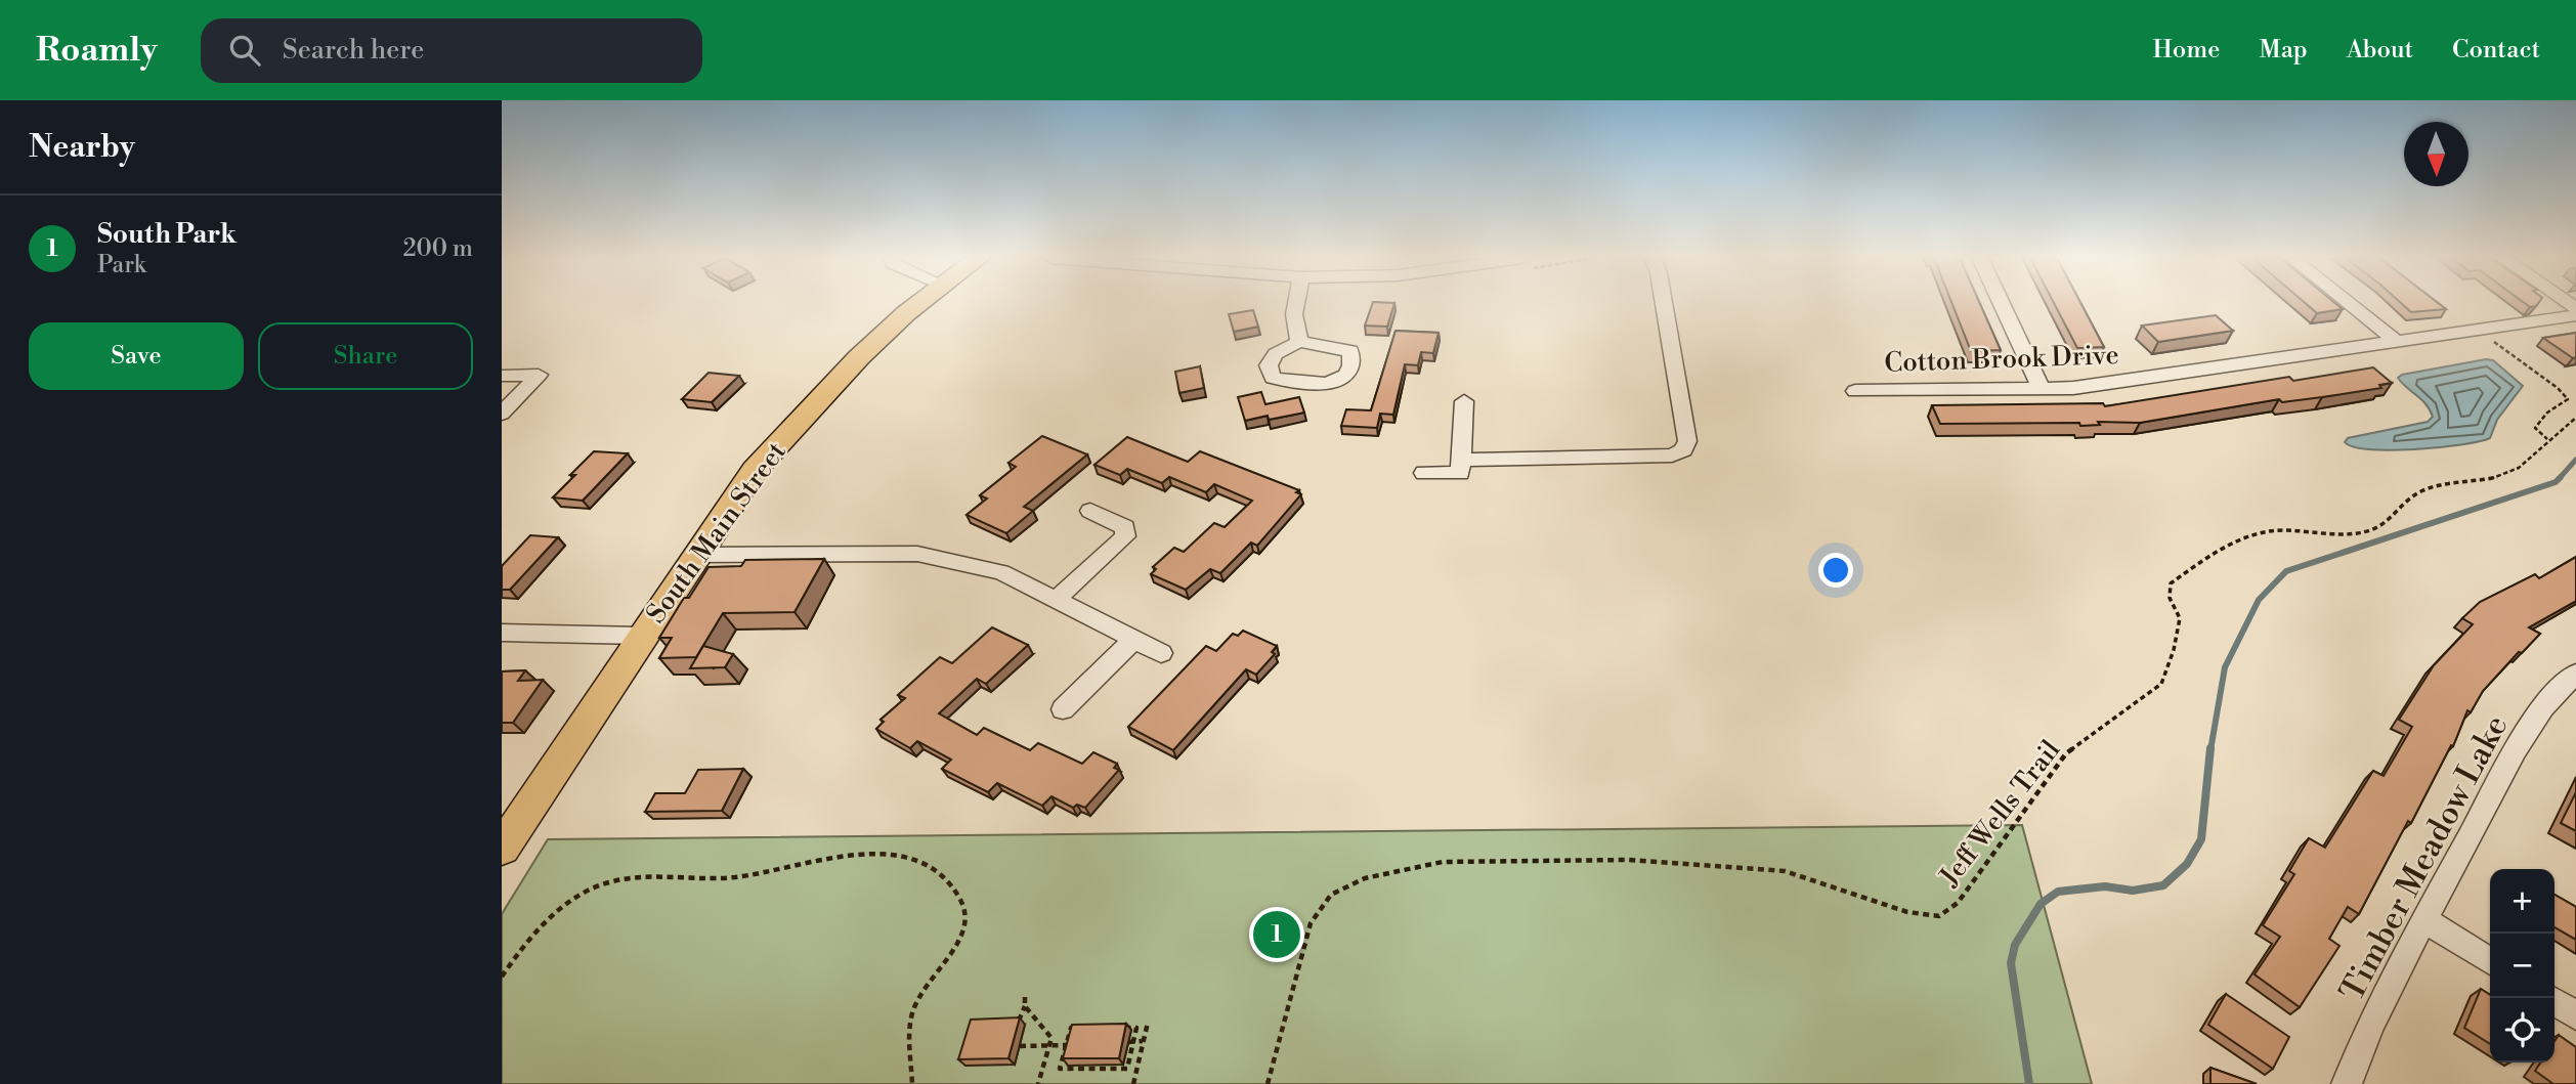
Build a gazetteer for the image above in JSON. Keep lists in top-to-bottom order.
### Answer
{
  "streets": {
    "highway": ["South Main Street"],
    "street": ["Cotton Brook Drive", "Timber Meadow Lake"],
    "path": ["Jeff Wells Trail"]
  },
  "north": "bottom",
  "page": {
    "header": "Roamly",
    "search": "Search here",
    "nav": [
      "Home",
      "Map",
      "About",
      "Contact"
    ],
    "heading": "Nearby",
    "list": [
      {
        "mark": "1",
        "name": "South Park",
        "note": "Park",
        "value": "200 m"
      }
    ],
    "buttons": ["Save", "Share"],
    "map_buttons": ["+", "−"],
    "pins": "1"
  }
}
